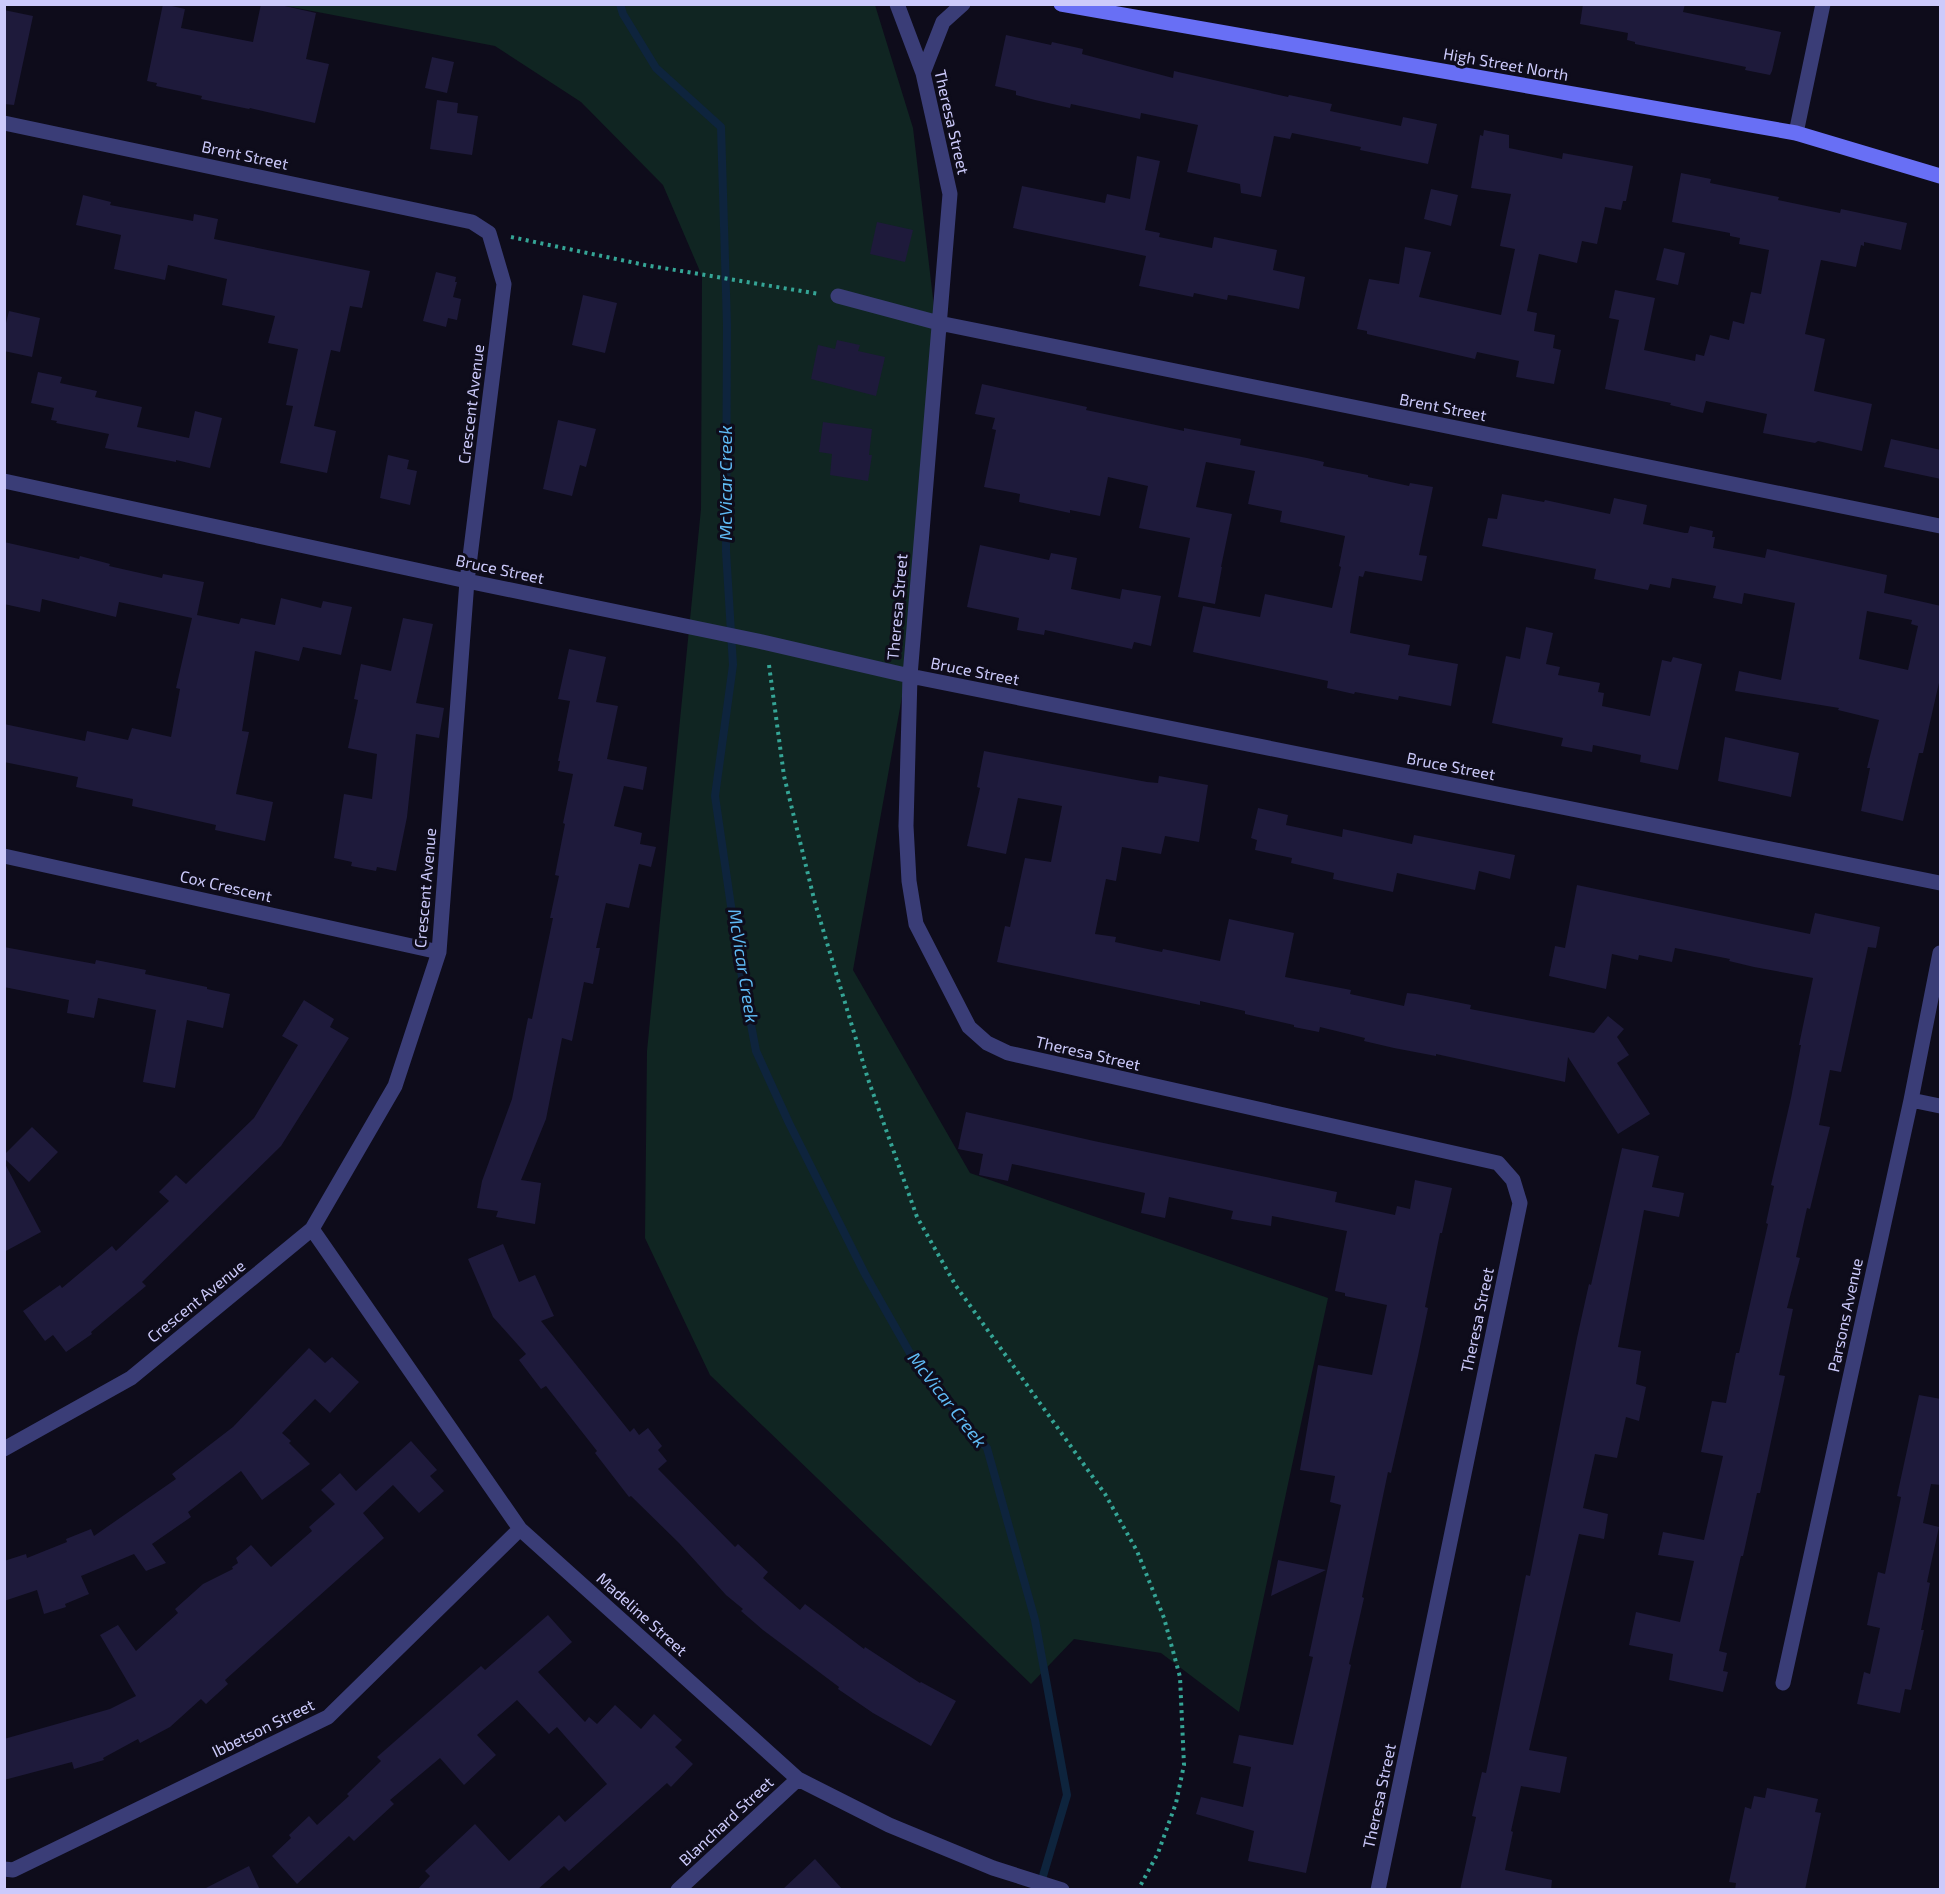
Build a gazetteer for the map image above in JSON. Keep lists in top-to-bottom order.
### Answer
{
  "streets": {
    "street": [
      "High Street North",
      "Theresa Street",
      "Brent Street",
      "Crescent Avenue",
      "Bruce Street",
      "Cox Crescent",
      "Parsons Avenue",
      "Madeline Street",
      "Ibbetson Street",
      "Blanchard Street"
    ]
  },
  "crossings": [
    ["Theresa Street", "Brent Street"],
    ["Theresa Street", "Bruce Street"],
    ["Brent Street", "Crescent Avenue"],
    ["Crescent Avenue", "Bruce Street"],
    ["Crescent Avenue", "Cox Crescent"],
    ["Crescent Avenue", "Madeline Street"],
    ["Madeline Street", "Ibbetson Street"],
    ["Madeline Street", "Blanchard Street"]
  ],
  "water": ["McVicar Creek"]
}
